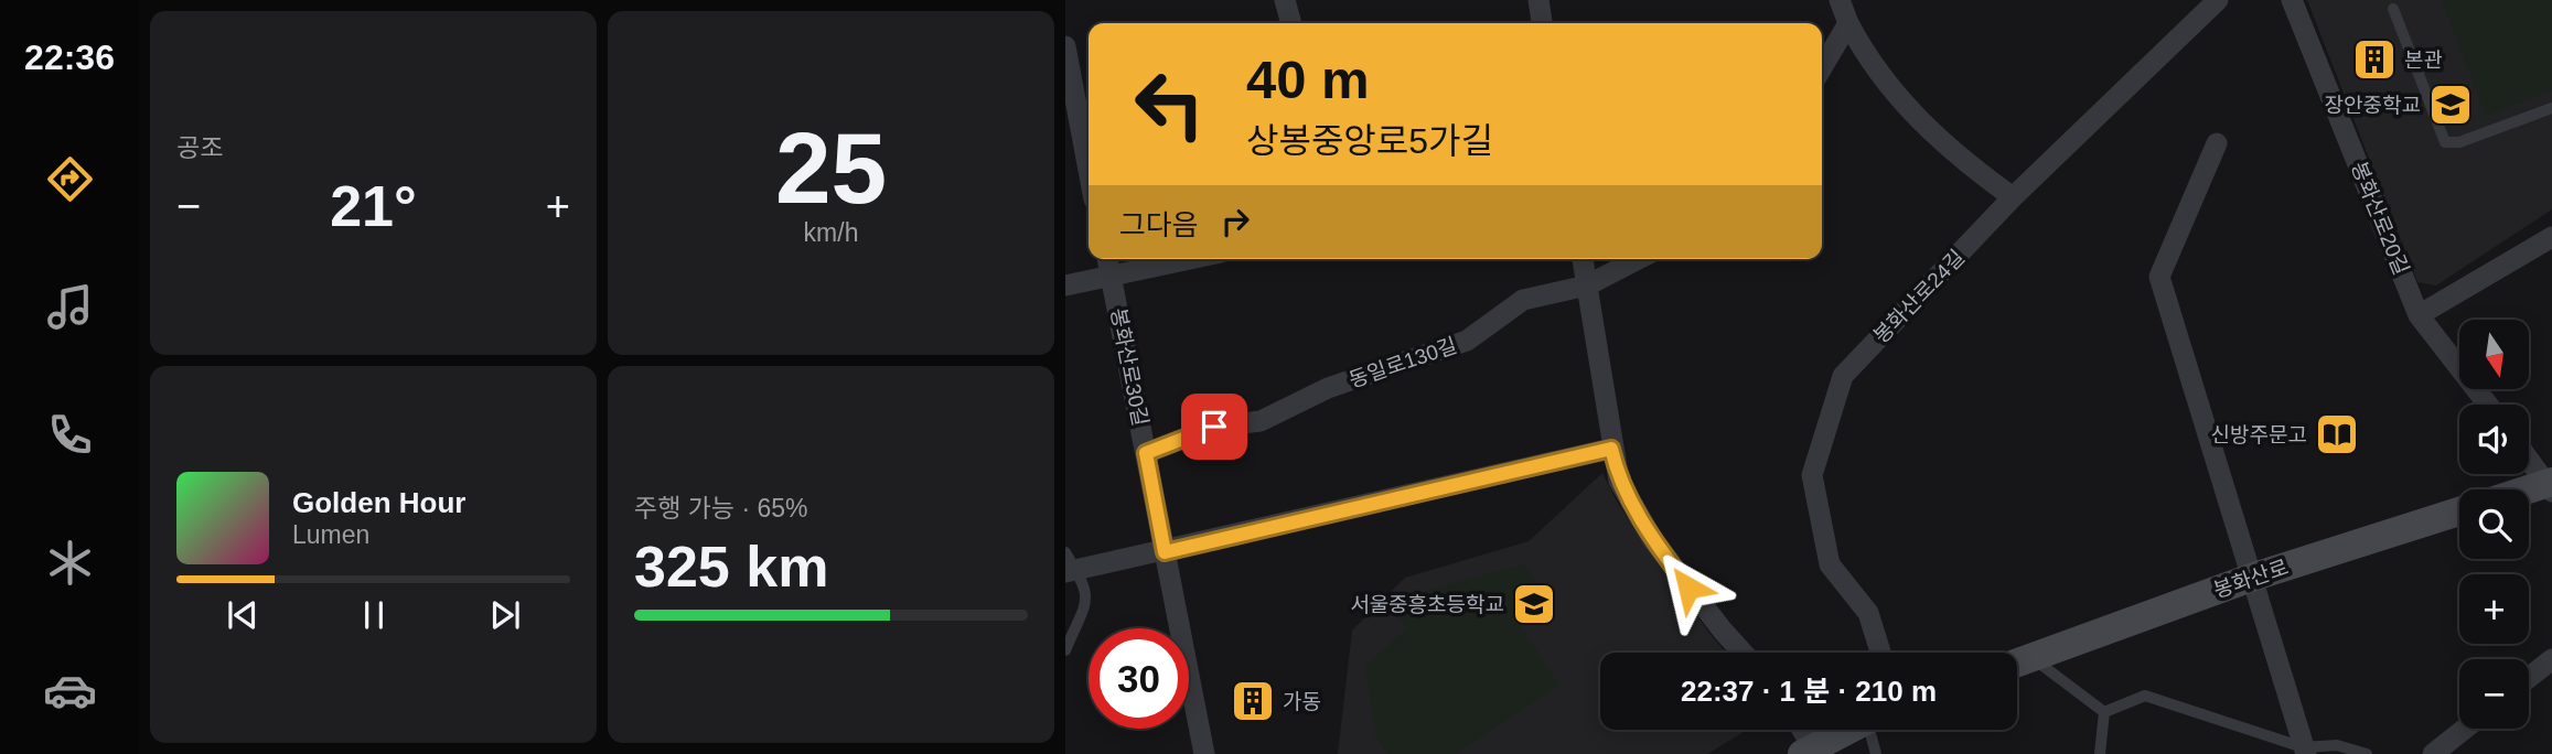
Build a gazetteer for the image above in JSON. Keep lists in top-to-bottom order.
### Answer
{
  "streets": {
    "main road": ["봉화산로"],
    "street": [
      "봉화산로20길",
      "봉화산로24길",
      "동일로130길",
      "봉화산로30길"
    ]
  },
  "crossings": [
    ["동일로130길", "봉화산로30길"]
  ],
  "places": {
    "building": ["본관", "가동"],
    "school or university": ["장안중학교", "서울중흥초등학교"],
    "library": ["신방주문고"]
  },
  "north": "bottom",
  "page": {
    "tabs": "22:36",
    "tile": [
      "공조",
      ["25", "km/h"],
      ["주행 가능 · 65%", "325 km"]
    ],
    "turn": ["40 m", "상봉중앙로5가길"],
    "heat": ["−", "21°", "+"],
    "then": "그다음",
    "map_buttons": ["+", "−"],
    "song": ["Golden Hour", "Lumen"],
    "limit": "30",
    "trip": "22:37 · 1 분 · 210 m"
  }
}
